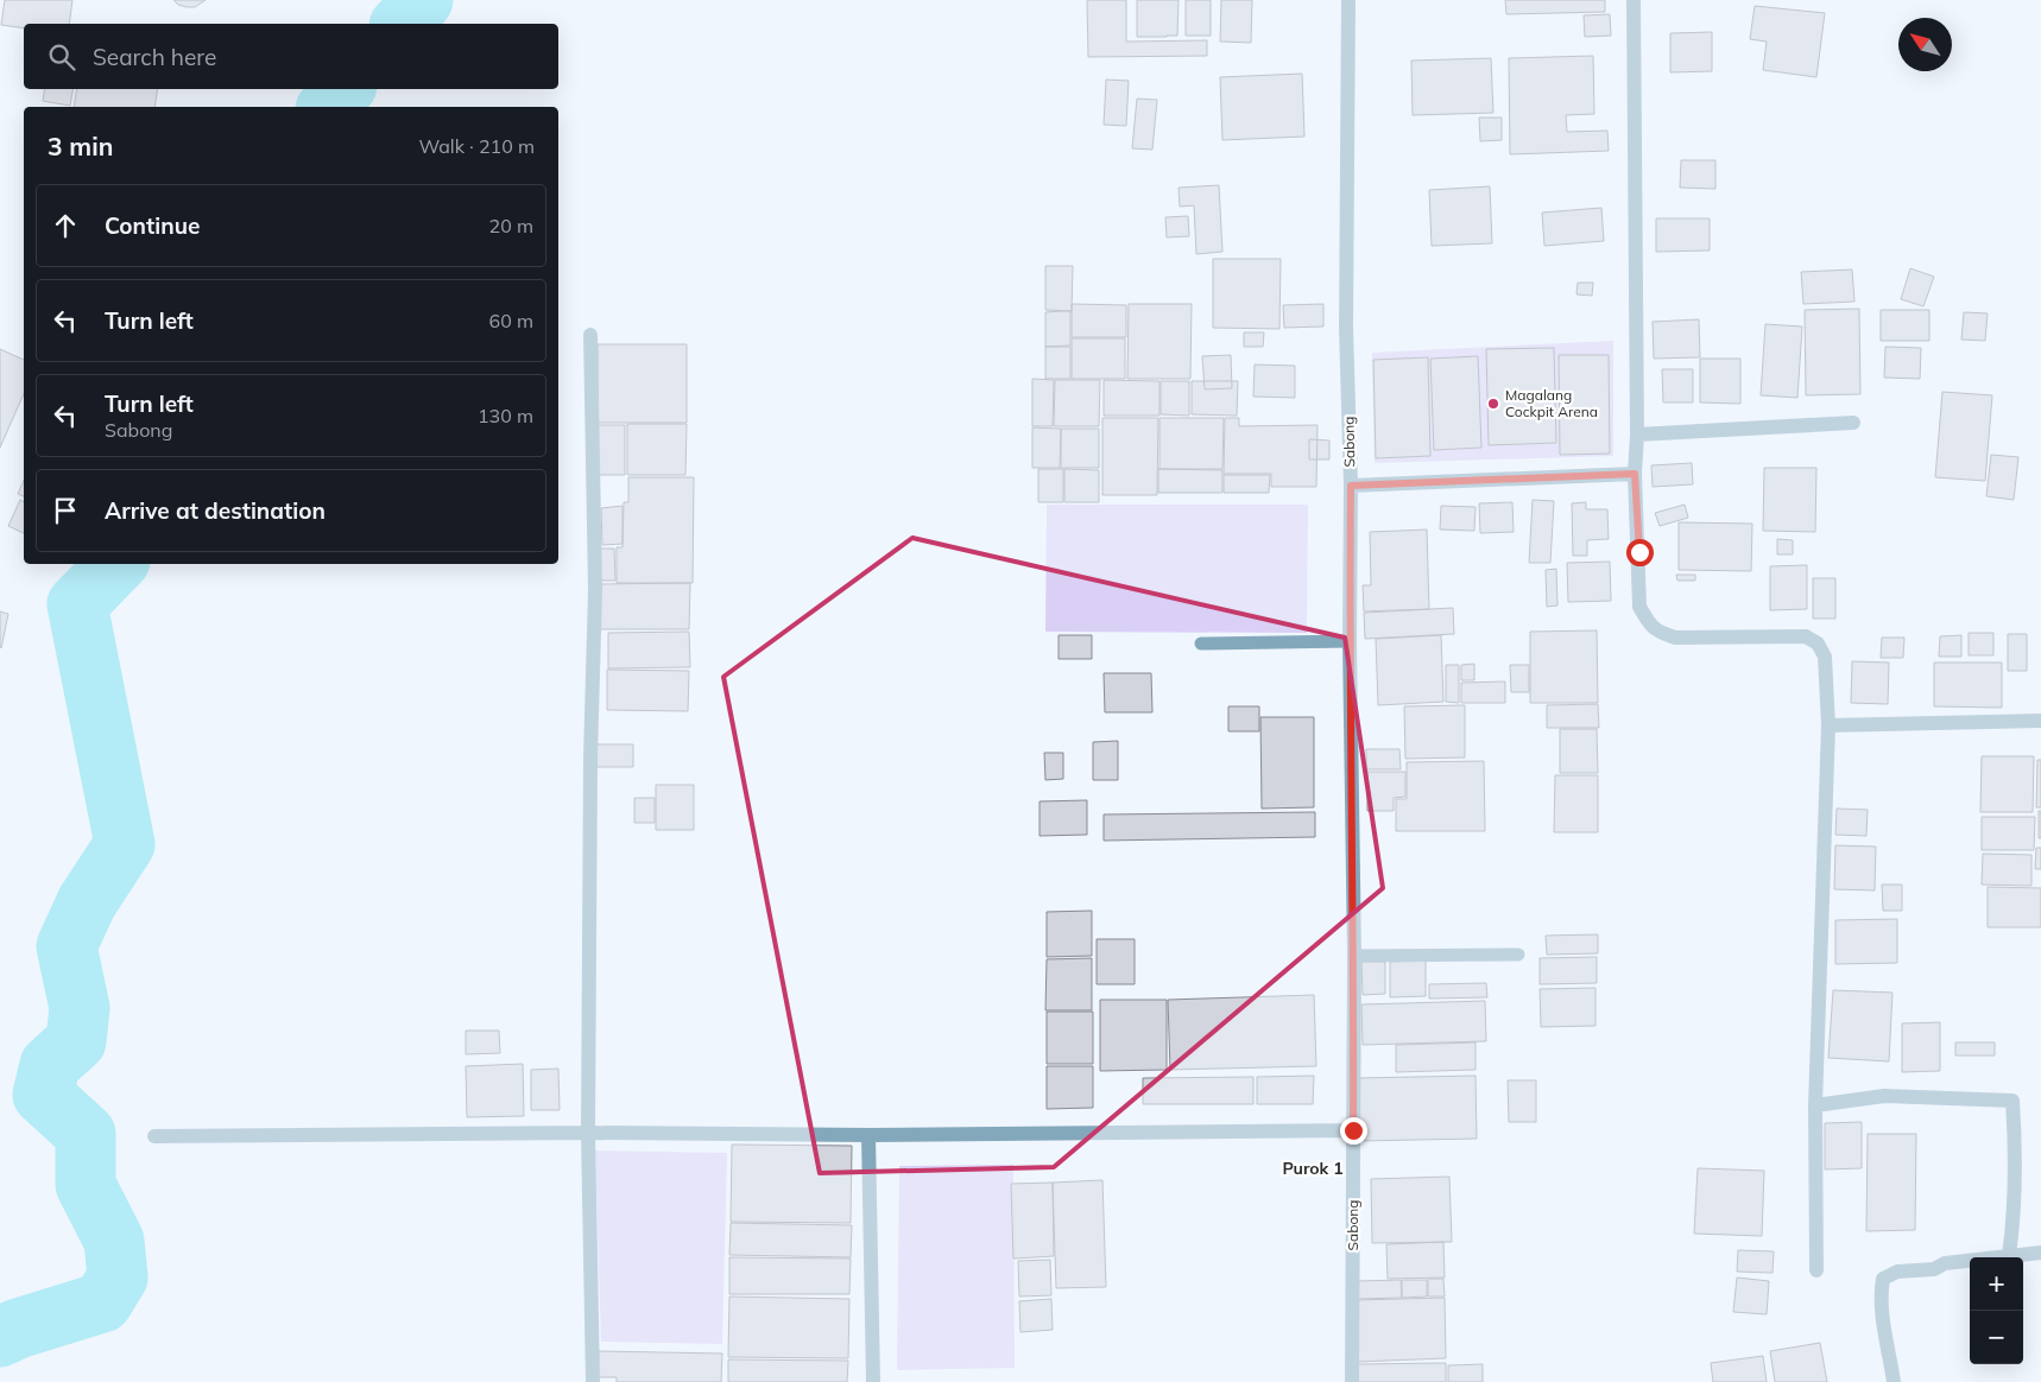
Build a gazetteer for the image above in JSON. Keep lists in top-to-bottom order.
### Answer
{
  "streets": {
    "street": ["Sabong"]
  },
  "districts": ["Purok 1"],
  "places": ["Magalang Cockpit Arena"],
  "north": "top left",
  "page": {
    "search": "Search here",
    "heading": ["3 min", "Walk · 210 m"],
    "list": [
      ["Continue", "20 m"],
      ["Turn left", "60 m"],
      ["Turn left", "Sabong", "130 m"],
      "Arrive at destination"
    ],
    "map_buttons": ["+", "−"]
  }
}
